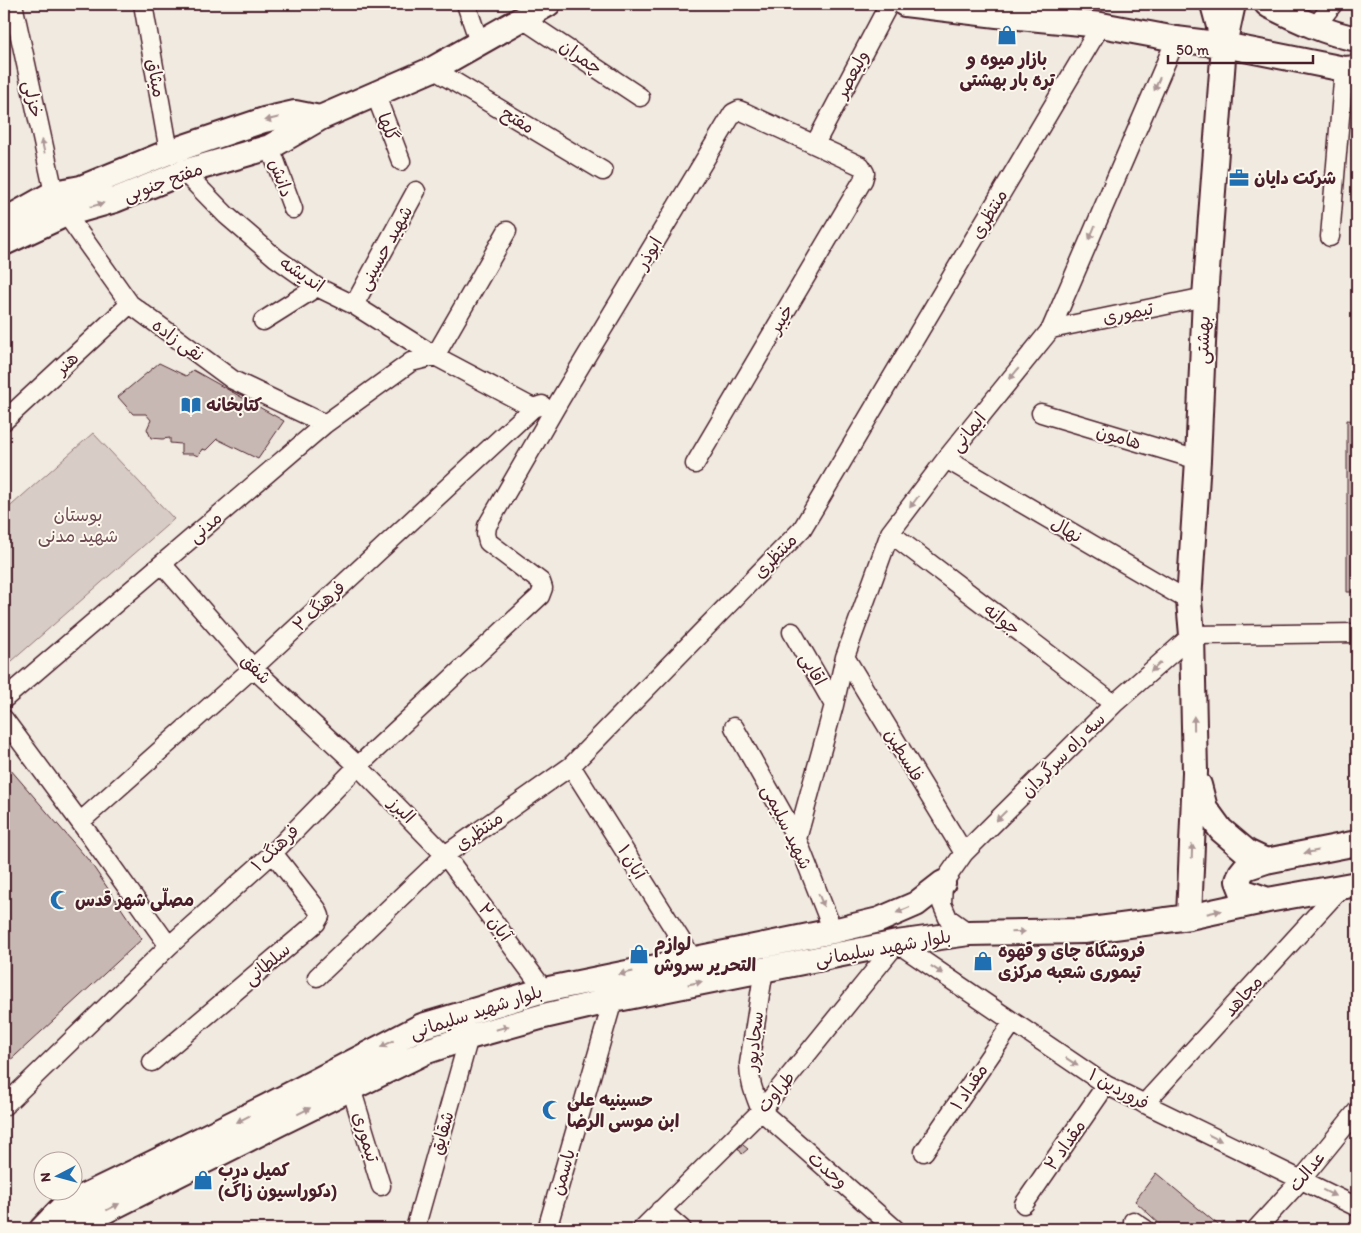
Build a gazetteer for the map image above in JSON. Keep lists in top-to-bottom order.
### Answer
{
  "streets": {
    "main road": ["مفتح جنوبی", "بهشتی", "بلوار شهید سلیمانی"],
    "street": [
      "چمران",
      "ولیعصر",
      "میثاق",
      "خزلی",
      "مفتح",
      "گلها",
      "دانش",
      "منتظری",
      "شهید حسینی",
      "ابوذر",
      "اندیشه",
      "تیموری",
      "خیبر",
      "نقی زاده",
      "هنر",
      "ایمانی",
      "هامون",
      "مدنی",
      "نهال",
      "فرهنگ ۲",
      "جوانه",
      "شفق",
      "اقایی",
      "فلسطین",
      "سه راه سرگردان",
      "البرز",
      "شهید سلیمی",
      "فرهنگ ۱",
      "آبان ۱",
      "آبان ۲",
      "سلطانی",
      "مجاهد",
      "سجادپور",
      "مقداد ۱",
      "فروردین ۱",
      "طراوت",
      "شقایق",
      "مقداد ۲",
      "وحدت",
      "عدالت",
      "یاسمن"
    ]
  },
  "crossings": [
    ["چمران", "مفتح جنوبی"],
    ["ولیعصر", "ابوذر"],
    ["ولیعصر", "خیبر"],
    ["میثاق", "مفتح جنوبی"],
    ["خزلی", "مفتح جنوبی"],
    ["مفتح", "مفتح جنوبی"],
    ["گلها", "مفتح جنوبی"],
    ["دانش", "مفتح جنوبی"],
    ["مفتح جنوبی", "اندیشه"],
    ["مفتح جنوبی", "نقی زاده"],
    ["منتظری", "البرز"],
    ["منتظری", "آبان ۱"],
    ["منتظری", "آبان ۲"],
    ["شهید حسینی", "اندیشه"],
    ["ابوذر", "خیبر"],
    ["ابوذر", "فرهنگ ۲"],
    ["ابوذر", "فرهنگ ۱"],
    ["اندیشه", "مدنی"],
    ["اندیشه", "فرهنگ ۲"],
    ["تیموری", "بهشتی"],
    ["تیموری", "ایمانی"],
    ["تیموری", "بلوار شهید سلیمانی"],
    ["نقی زاده", "هنر"],
    ["نقی زاده", "مدنی"],
    ["بهشتی", "هامون"],
    ["بهشتی", "نهال"],
    ["بهشتی", "سه راه سرگردان"],
    ["ایمانی", "نهال"],
    ["ایمانی", "جوانه"],
    ["ایمانی", "اقایی"],
    ["ایمانی", "فلسطین"],
    ["ایمانی", "شهید سلیمی"],
    ["مدنی", "شفق"],
    ["فرهنگ ۲", "شفق"],
    ["جوانه", "سه راه سرگردان"],
    ["شفق", "البرز"],
    ["شفق", "فرهنگ ۱"],
    ["فلسطین", "سه راه سرگردان"],
    ["سه راه سرگردان", "بلوار شهید سلیمانی"],
    ["البرز", "فرهنگ ۱"],
    ["البرز", "آبان ۲"],
    ["شهید سلیمی", "بلوار شهید سلیمانی"],
    ["فرهنگ ۱", "سلطانی"],
    ["آبان ۱", "بلوار شهید سلیمانی"],
    ["آبان ۲", "بلوار شهید سلیمانی"],
    ["بلوار شهید سلیمانی", "سجادپور"],
    ["بلوار شهید سلیمانی", "فروردین ۱"],
    ["بلوار شهید سلیمانی", "طراوت"],
    ["بلوار شهید سلیمانی", "شقایق"],
    ["بلوار شهید سلیمانی", "یاسمن"],
    ["مجاهد", "فروردین ۱"],
    ["سجادپور", "طراوت"],
    ["سجادپور", "وحدت"],
    ["مقداد ۱", "فروردین ۱"],
    ["فروردین ۱", "طراوت"],
    ["فروردین ۱", "مقداد ۲"],
    ["فروردین ۱", "عدالت"],
    ["طراوت", "وحدت"]
  ],
  "one_way": [
    "خزلی",
    "ایمانی",
    "سه راه سرگردان",
    "شهید سلیمی",
    "فروردین ۱"
  ],
  "parks": ["بوستان شهید مدنی"],
  "places": {
    "shop": [
      "بازار میوه و تره بار بهشتی",
      "لوازم التحریر سروش",
      "فروشگاه چای و قهوه تیموری شعبه مرکزی",
      "کمیل درب (دکوراسیون زاگ)"
    ],
    "office": ["شرکت دایان"],
    "library": ["کتابخانه"],
    "mosque": ["مصلّی شهر قدس", "حسینیه علی ابن موسی الرضا"]
  },
  "scale_bar": "50 m",
  "north": "left"
}
